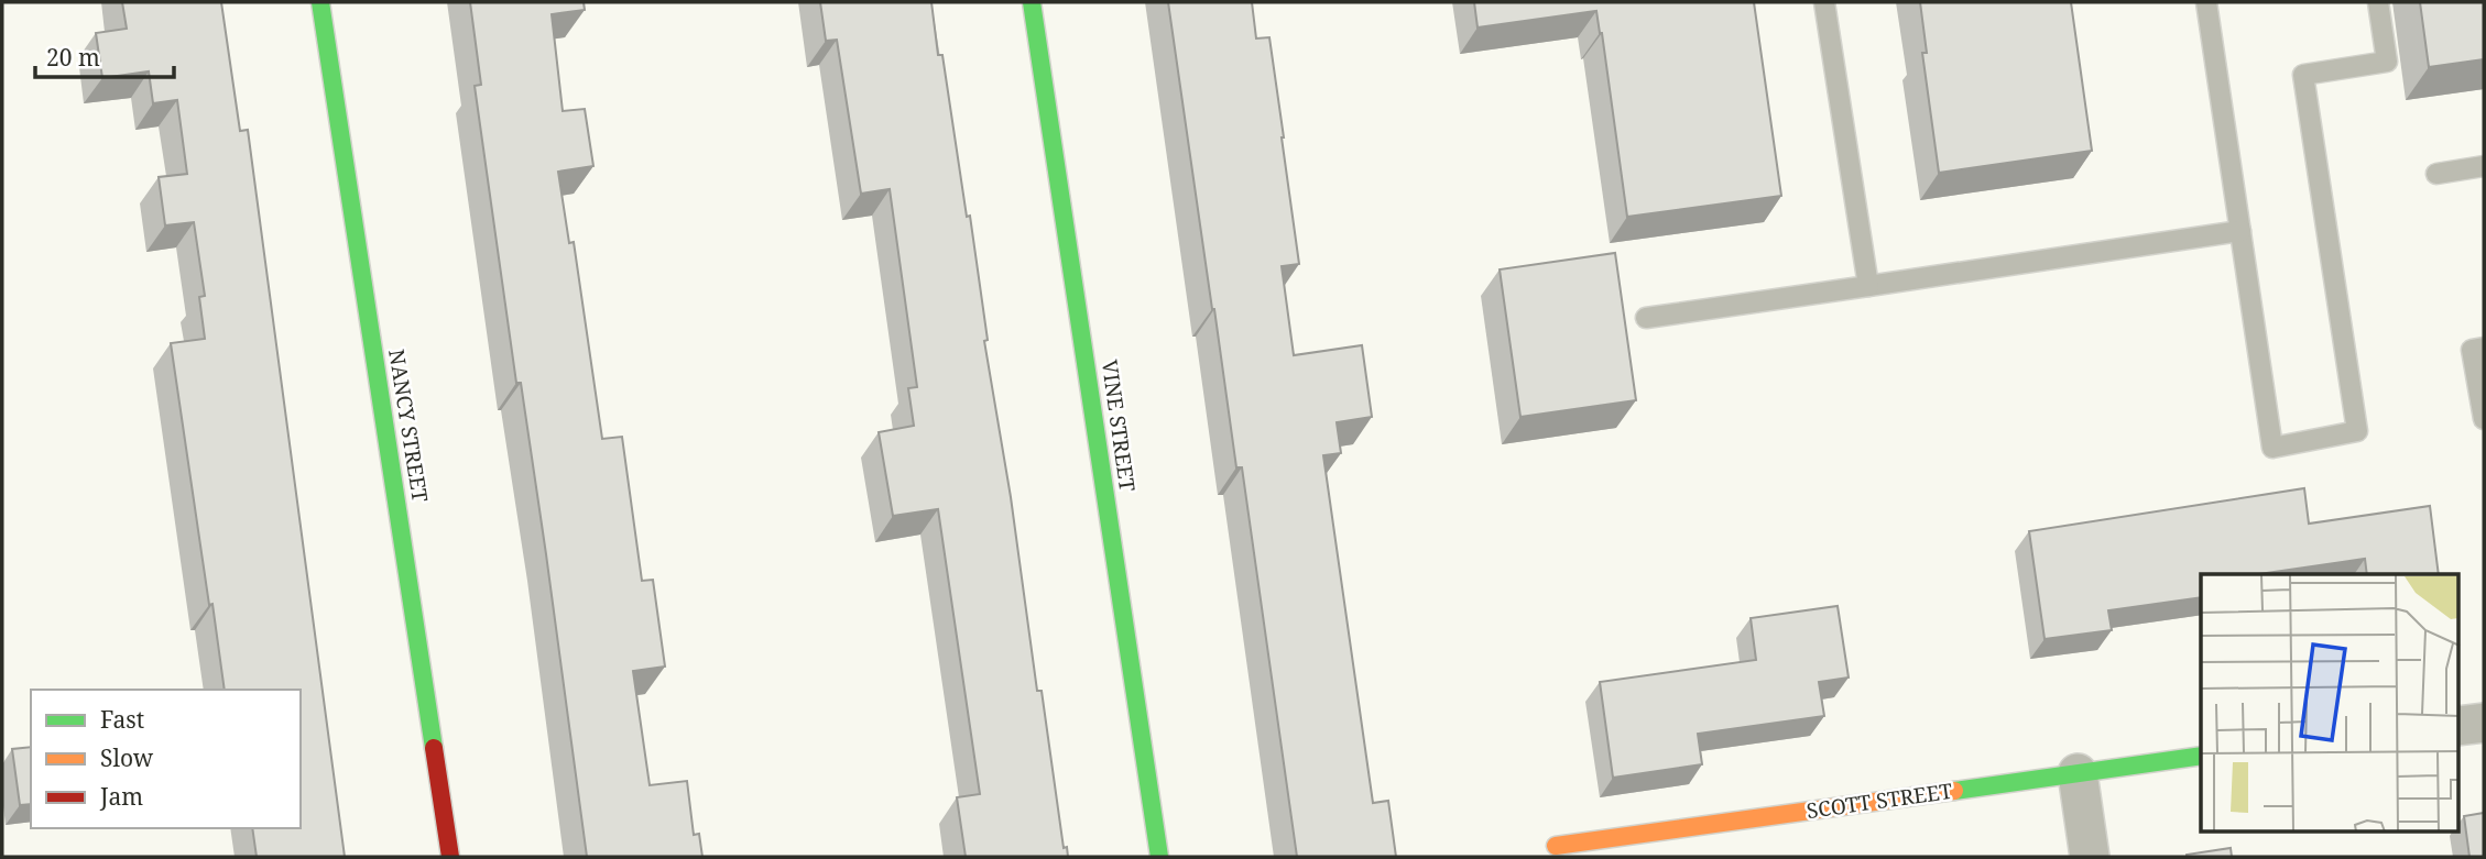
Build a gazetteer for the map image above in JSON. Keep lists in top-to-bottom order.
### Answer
{
  "streets": {
    "street": ["NANCY STREET", "VINE STREET", "SCOTT STREET"]
  },
  "legend": ["Fast", "Slow", "Jam"],
  "scale_bar": "20 m"
}
